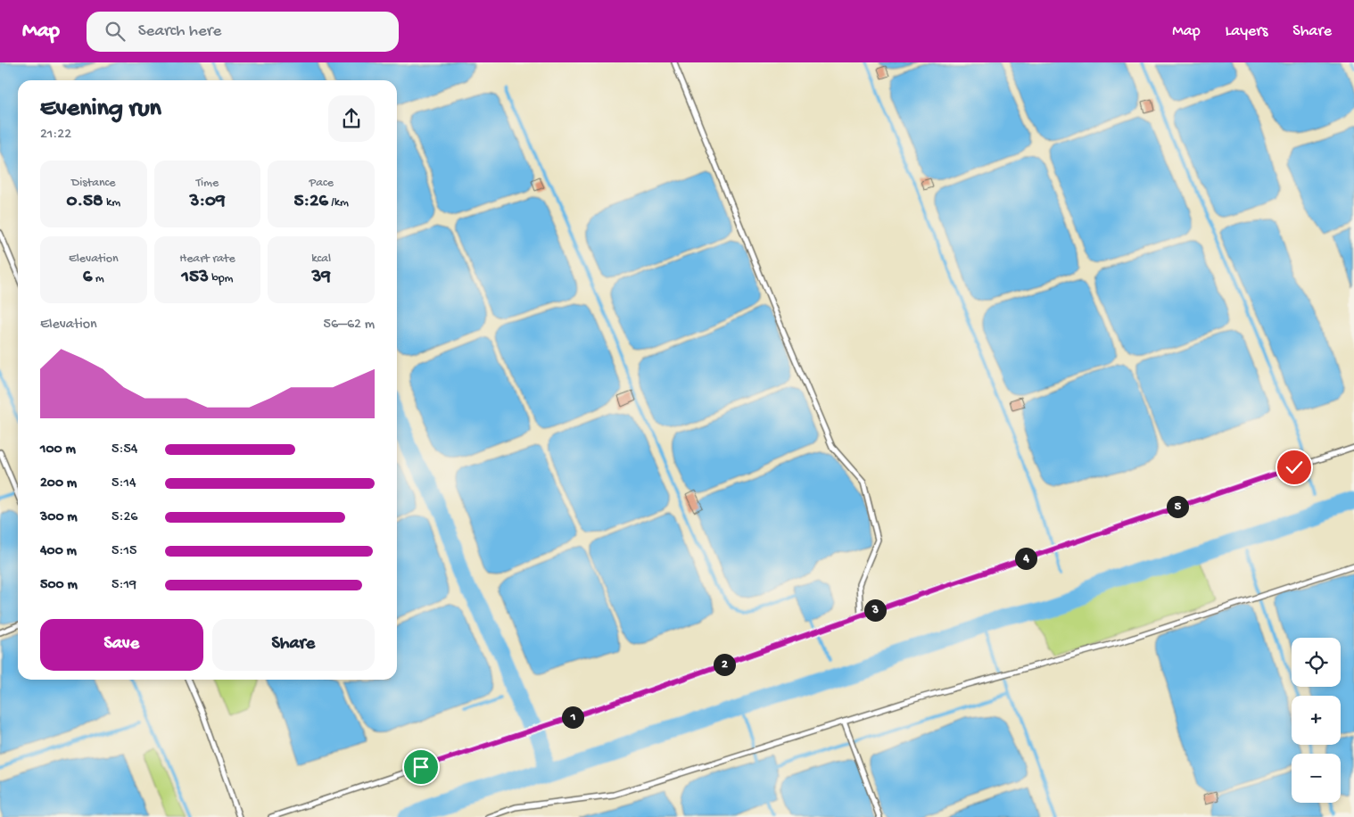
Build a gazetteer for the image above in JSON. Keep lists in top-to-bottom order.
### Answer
{
  "page": {
    "header": "Map",
    "search": "Search here",
    "nav": ["Map", "Layers", "Share"],
    "heading": ["Evening run", "21:22"],
    "stats": [
      ["Distance", "0.58 km"],
      ["Time", "3:09"],
      ["Pace", "5:26 /km"],
      ["Elevation", "6 m"],
      ["Heart rate", "153 bpm"],
      ["kcal", "39"]
    ],
    "chart": ["Elevation", "56–62 m"],
    "list": [
      {
        "name": "100 m",
        "note": "5:54"
      },
      {
        "name": "200 m",
        "note": "5:14"
      },
      {
        "name": "300 m",
        "note": "5:26"
      },
      {
        "name": "400 m",
        "note": "5:15"
      },
      {
        "name": "500 m",
        "note": "5:19"
      }
    ],
    "pins": [
      "5",
      "4",
      "3",
      "2",
      "1"
    ],
    "buttons": ["Save", "Share"],
    "map_buttons": ["+", "−"]
  }
}
